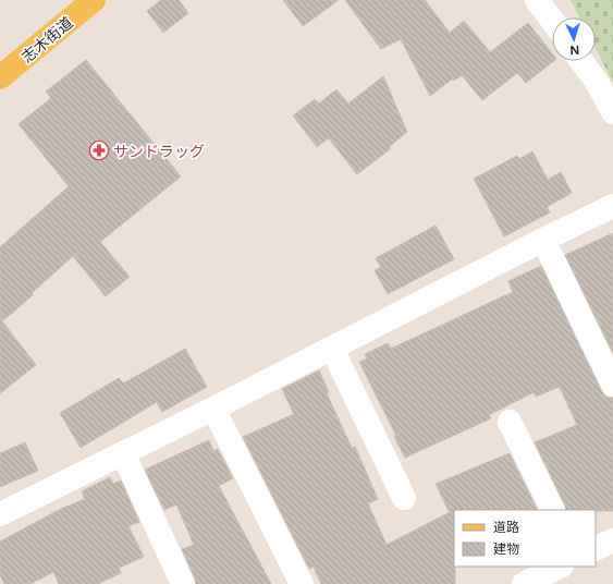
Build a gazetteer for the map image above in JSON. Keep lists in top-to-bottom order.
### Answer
{
  "streets": {
    "main road": ["志木街道"]
  },
  "places": {
    "pharmacy": ["サンドラッグ"]
  },
  "legend": ["道路", "建物"],
  "north": "bottom"
}
